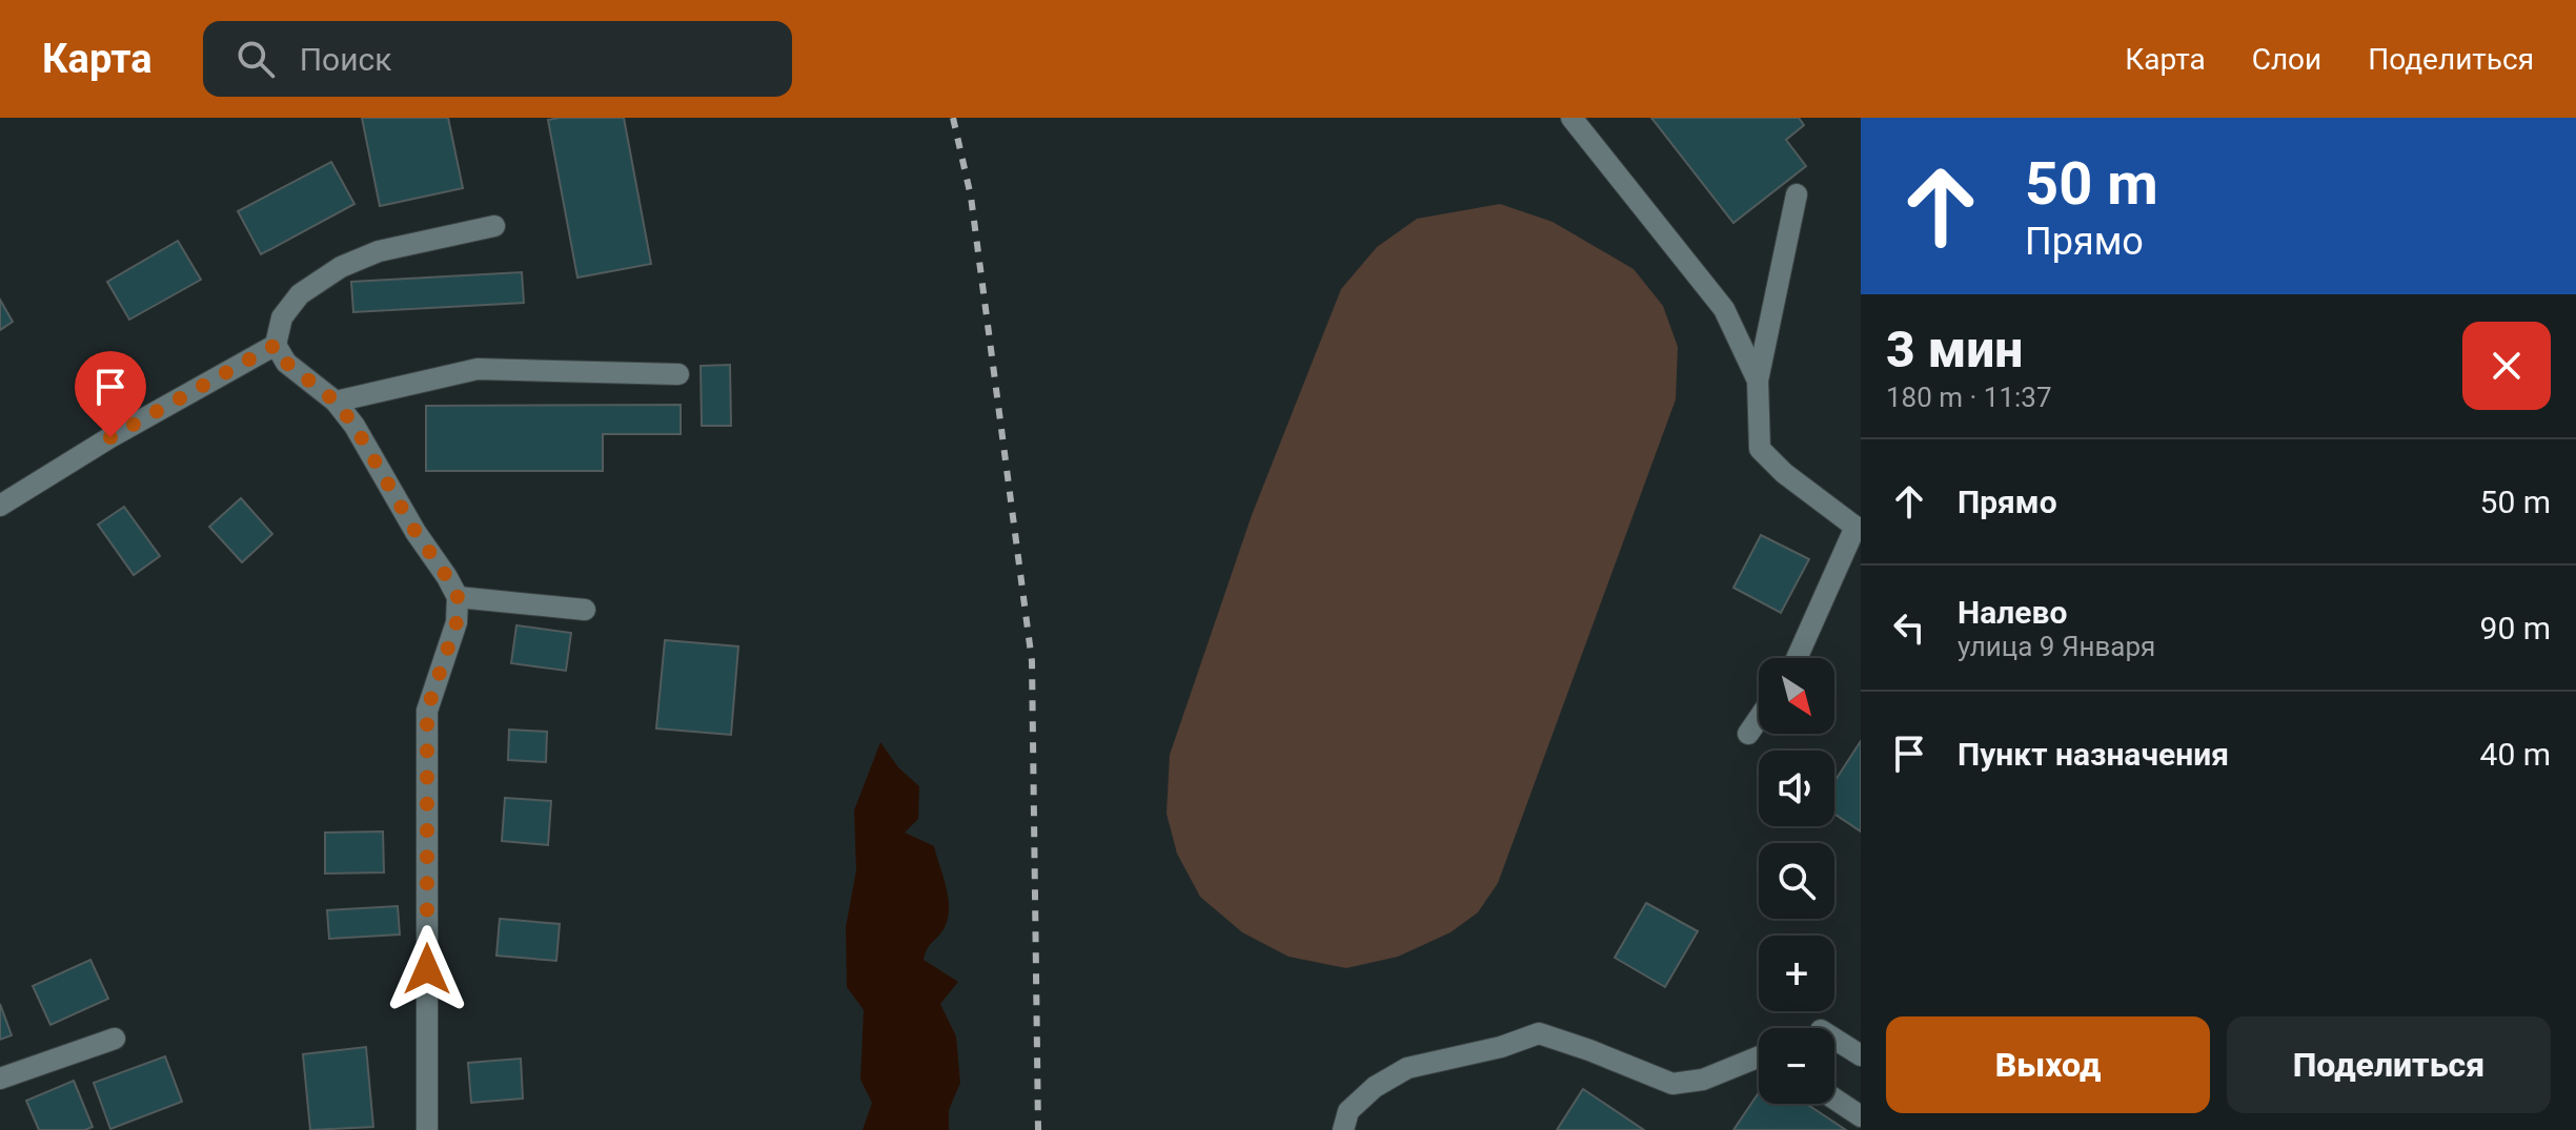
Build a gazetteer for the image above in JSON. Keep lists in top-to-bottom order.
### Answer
{
  "north": "bottom right",
  "page": {
    "header": "Карта",
    "search": "Поиск",
    "nav": ["Карта", "Слои", "Поделиться"],
    "turn": ["50 m", "Прямо"],
    "heading": ["3 мин", "180 m · 11:37"],
    "list": [
      {
        "name": "Прямо",
        "value": "50 m"
      },
      {
        "name": "Налево",
        "note": "улица 9 Января",
        "value": "90 m"
      },
      {
        "name": "Пункт назначения",
        "value": "40 m"
      }
    ],
    "map_buttons": ["+", "−"],
    "buttons": ["Выход", "Поделиться"]
  }
}
